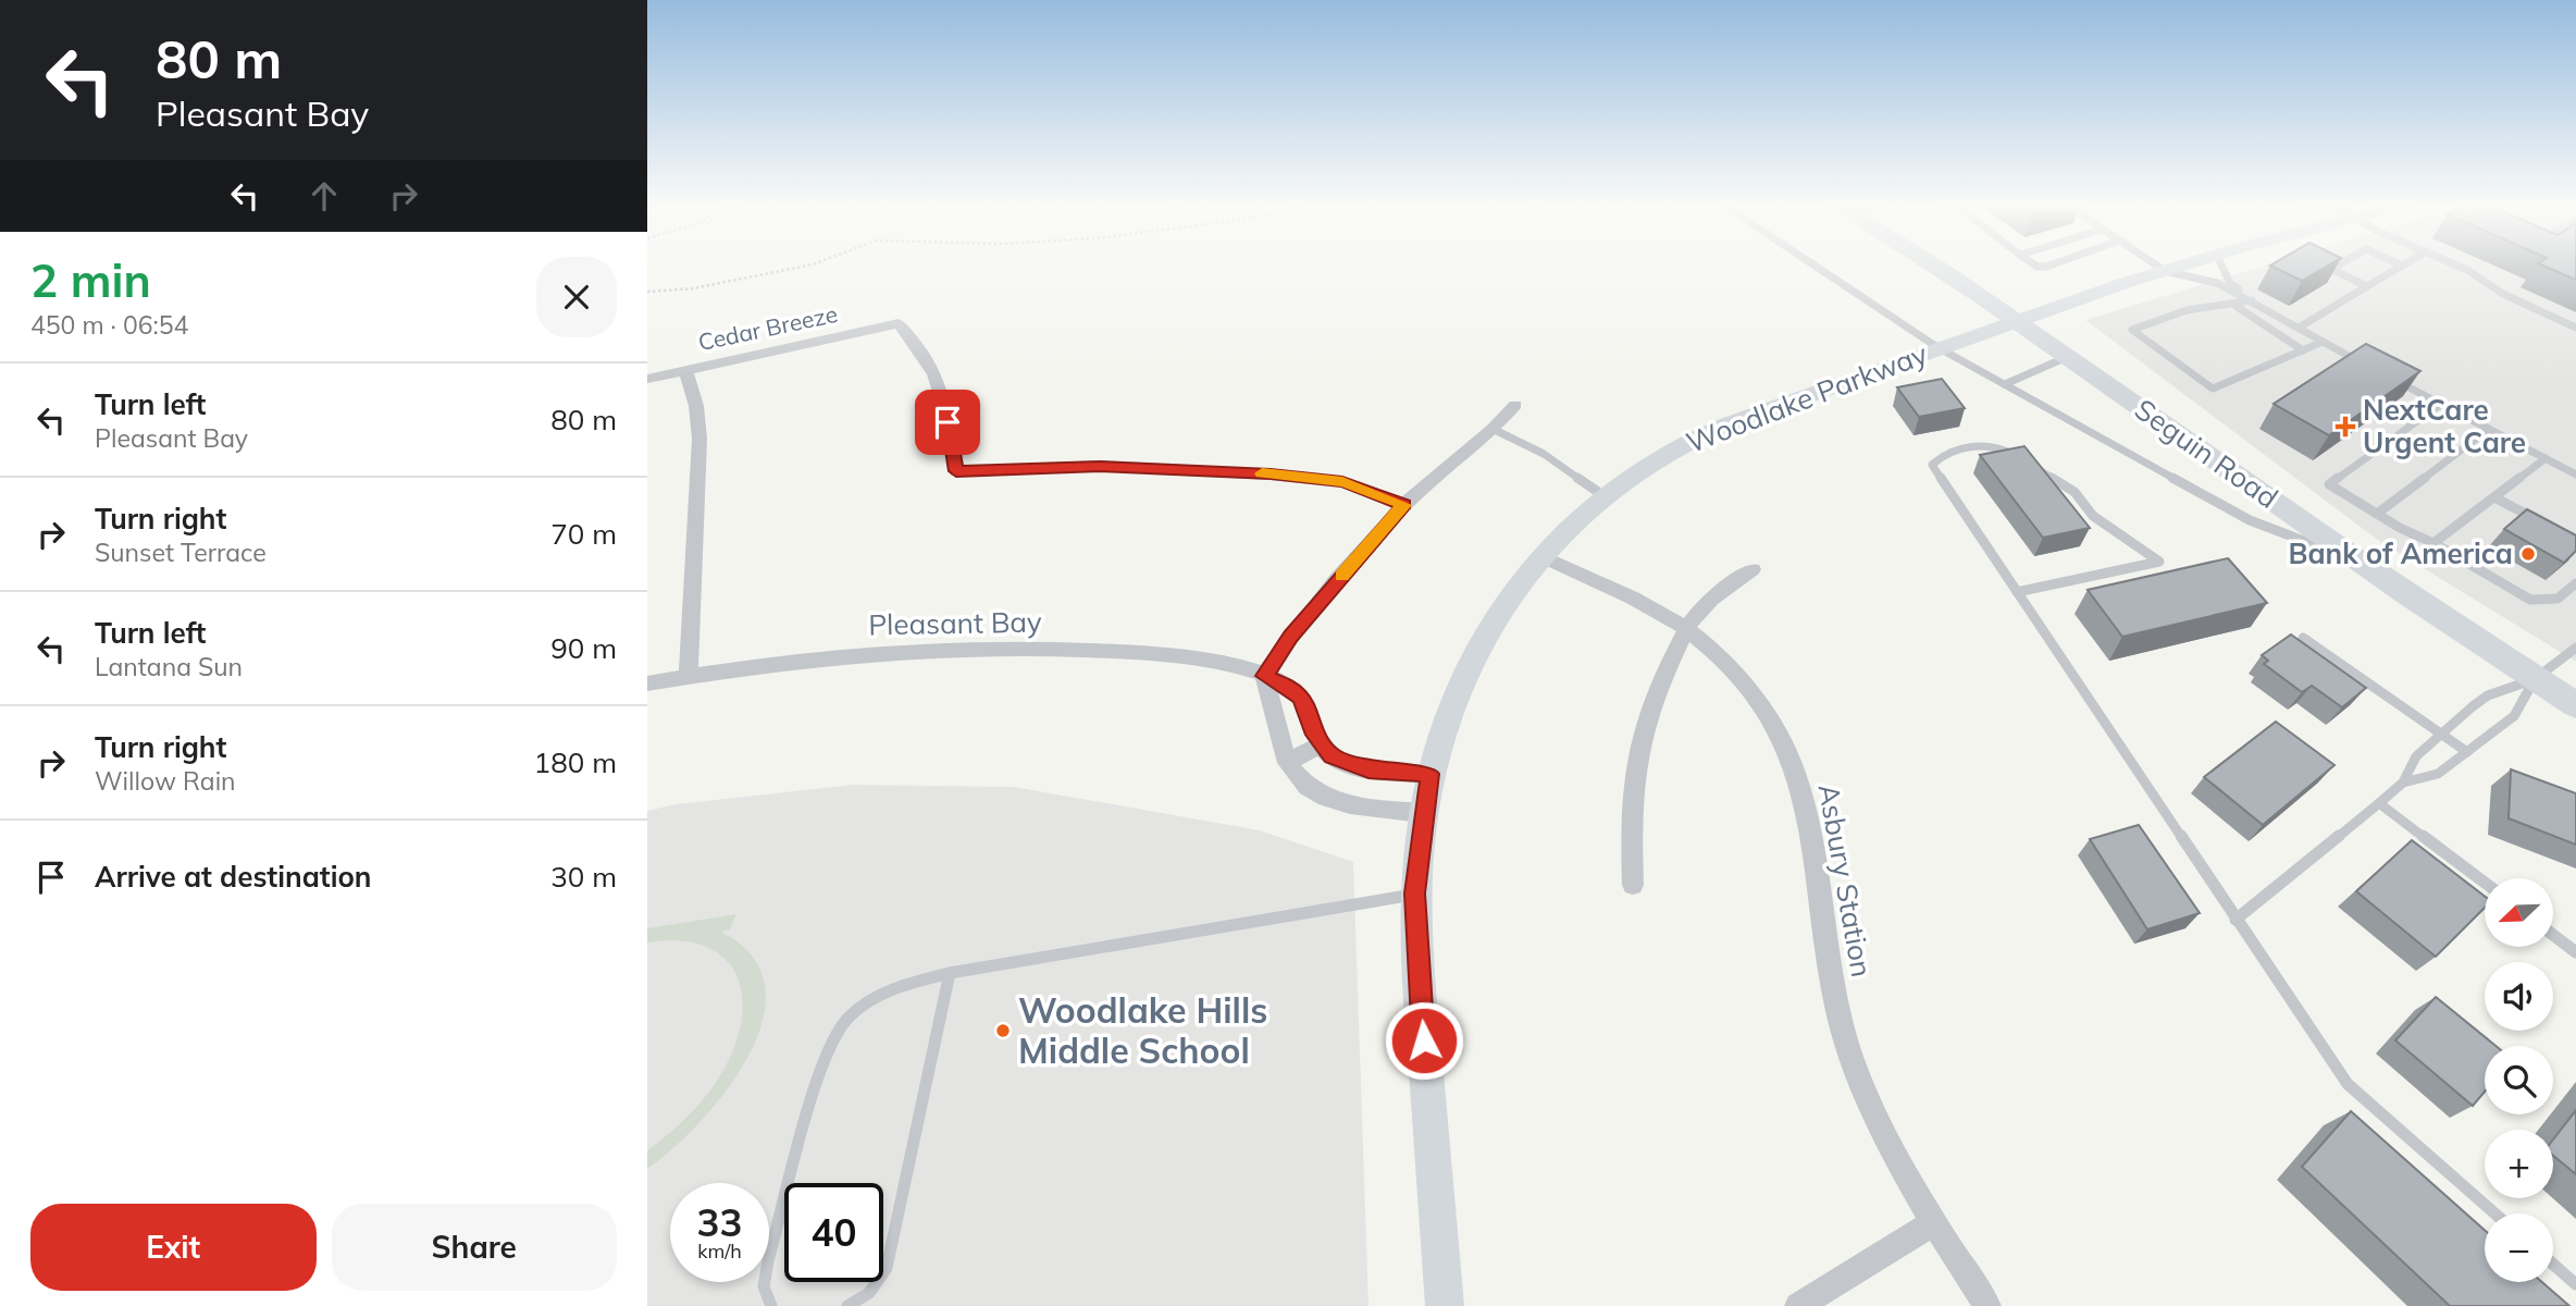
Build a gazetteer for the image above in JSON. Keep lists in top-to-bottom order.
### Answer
{
  "streets": {
    "main road": ["Seguin Road"],
    "street": [
      "Cedar Breeze",
      "Woodlake Parkway",
      "Pleasant Bay",
      "Asbury Station"
    ]
  },
  "crossings": [
    ["Woodlake Parkway", "Seguin Road"],
    ["Woodlake Parkway", "Asbury Station"]
  ],
  "places": {
    "health": ["NextCare Urgent Care"],
    "other": ["Bank of America", "Woodlake Hills Middle School"]
  },
  "north": "bottom left",
  "page": {
    "turn": ["80 m", "Pleasant Bay"],
    "heading": ["2 min", "450 m · 06:54"],
    "list": [
      {
        "name": "Turn left",
        "note": "Pleasant Bay",
        "value": "80 m"
      },
      {
        "name": "Turn right",
        "note": "Sunset Terrace",
        "value": "70 m"
      },
      {
        "name": "Turn left",
        "note": "Lantana Sun",
        "value": "90 m"
      },
      {
        "name": "Turn right",
        "note": "Willow Rain",
        "value": "180 m"
      },
      {
        "name": "Arrive at destination",
        "value": "30 m"
      }
    ],
    "map_buttons": ["+", "−"],
    "speed": "33 km/h",
    "limit": "40",
    "buttons": ["Exit", "Share"]
  }
}
